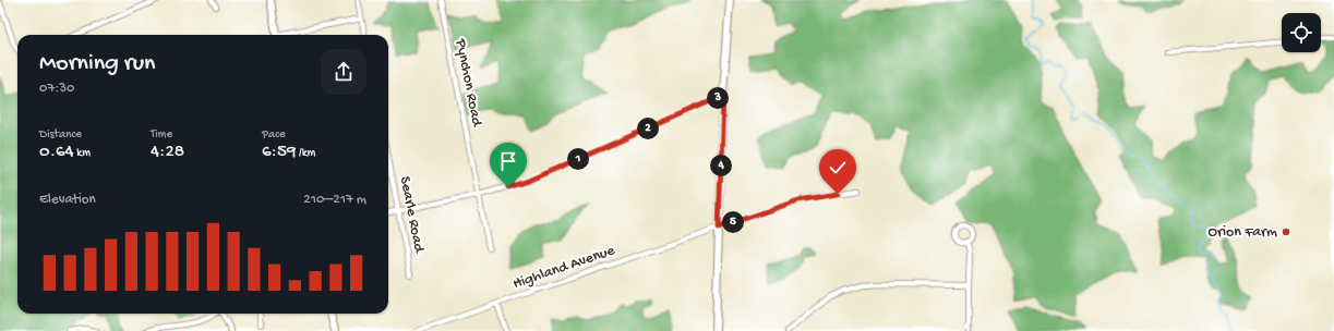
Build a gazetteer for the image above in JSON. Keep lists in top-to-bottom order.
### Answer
{
  "streets": {
    "street": ["Pynchon Road", "Searle Road", "Highland Avenue"]
  },
  "places": ["Orion Farm"],
  "page": {
    "heading": ["Morning run", "07:30"],
    "pins": [
      "3",
      "2",
      "1",
      "4",
      "5"
    ],
    "stats": [
      ["Distance", "0.64 km"],
      ["Time", "4:28"],
      ["Pace", "6:59 /km"]
    ],
    "chart": ["Elevation", "210–217 m"]
  }
}
